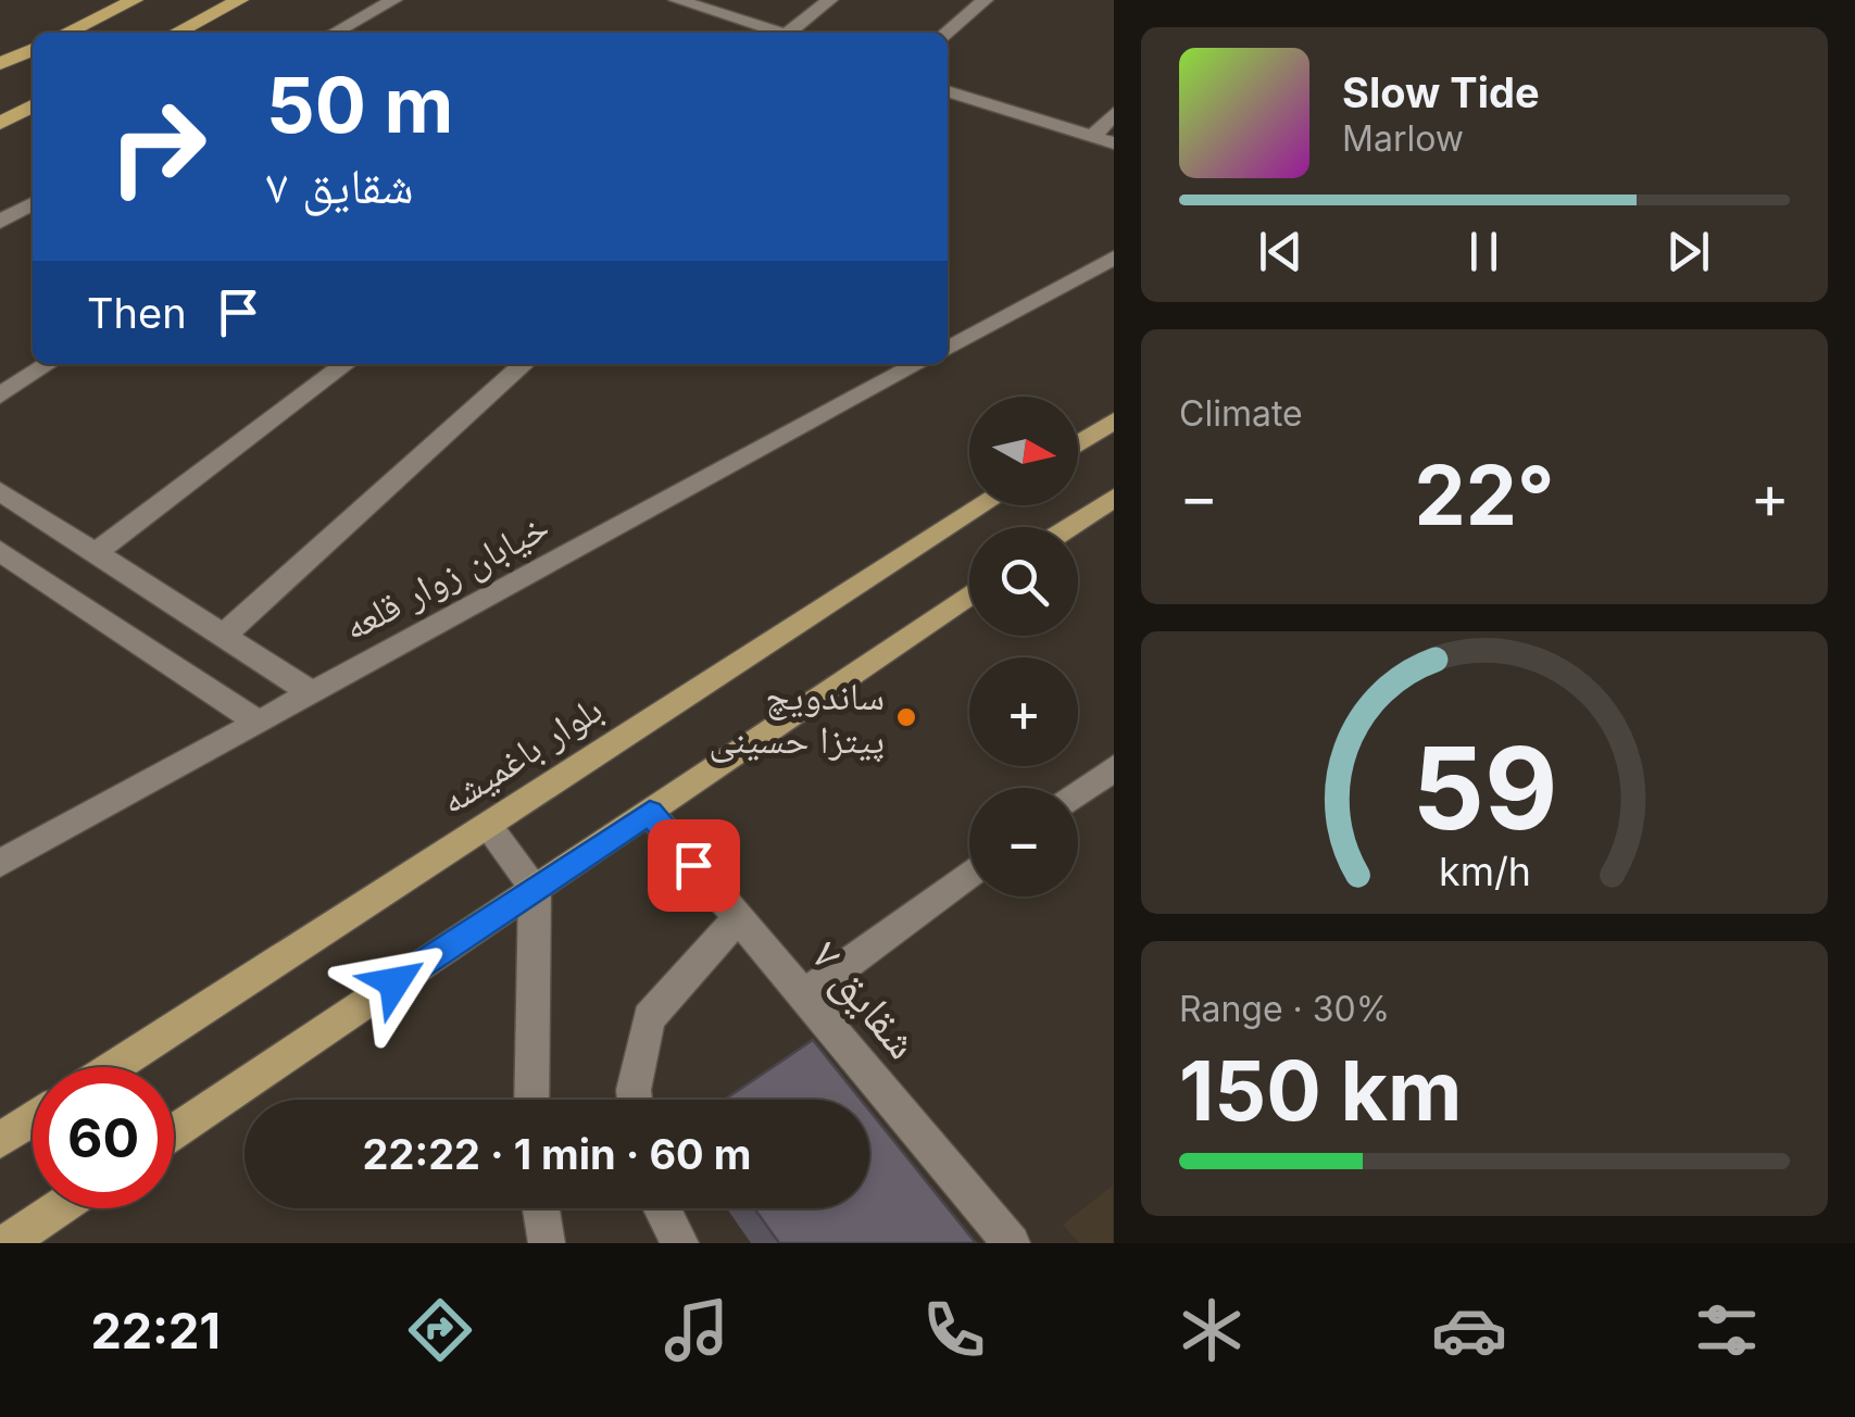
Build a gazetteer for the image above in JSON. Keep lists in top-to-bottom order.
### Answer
{
  "streets": {
    "main road": ["بلوار باغمیشه"],
    "street": ["خیابان زوار قلعه", "شقایق ۷"]
  },
  "places": ["ساندویچ پیتزا حسینی"],
  "north": "right",
  "page": {
    "turn": ["50 m", "شقایق ۷"],
    "song": ["Slow Tide", "Marlow"],
    "then": "Then",
    "tile": [
      "Climate",
      ["Range · 30%", "150 km"]
    ],
    "map_buttons": ["+", "−"],
    "heat": ["−", "22°", "+"],
    "limit": "60",
    "trip": "22:22 · 1 min · 60 m",
    "tabs": "22:21",
    "gauge": ["59", "km/h"]
  }
}
